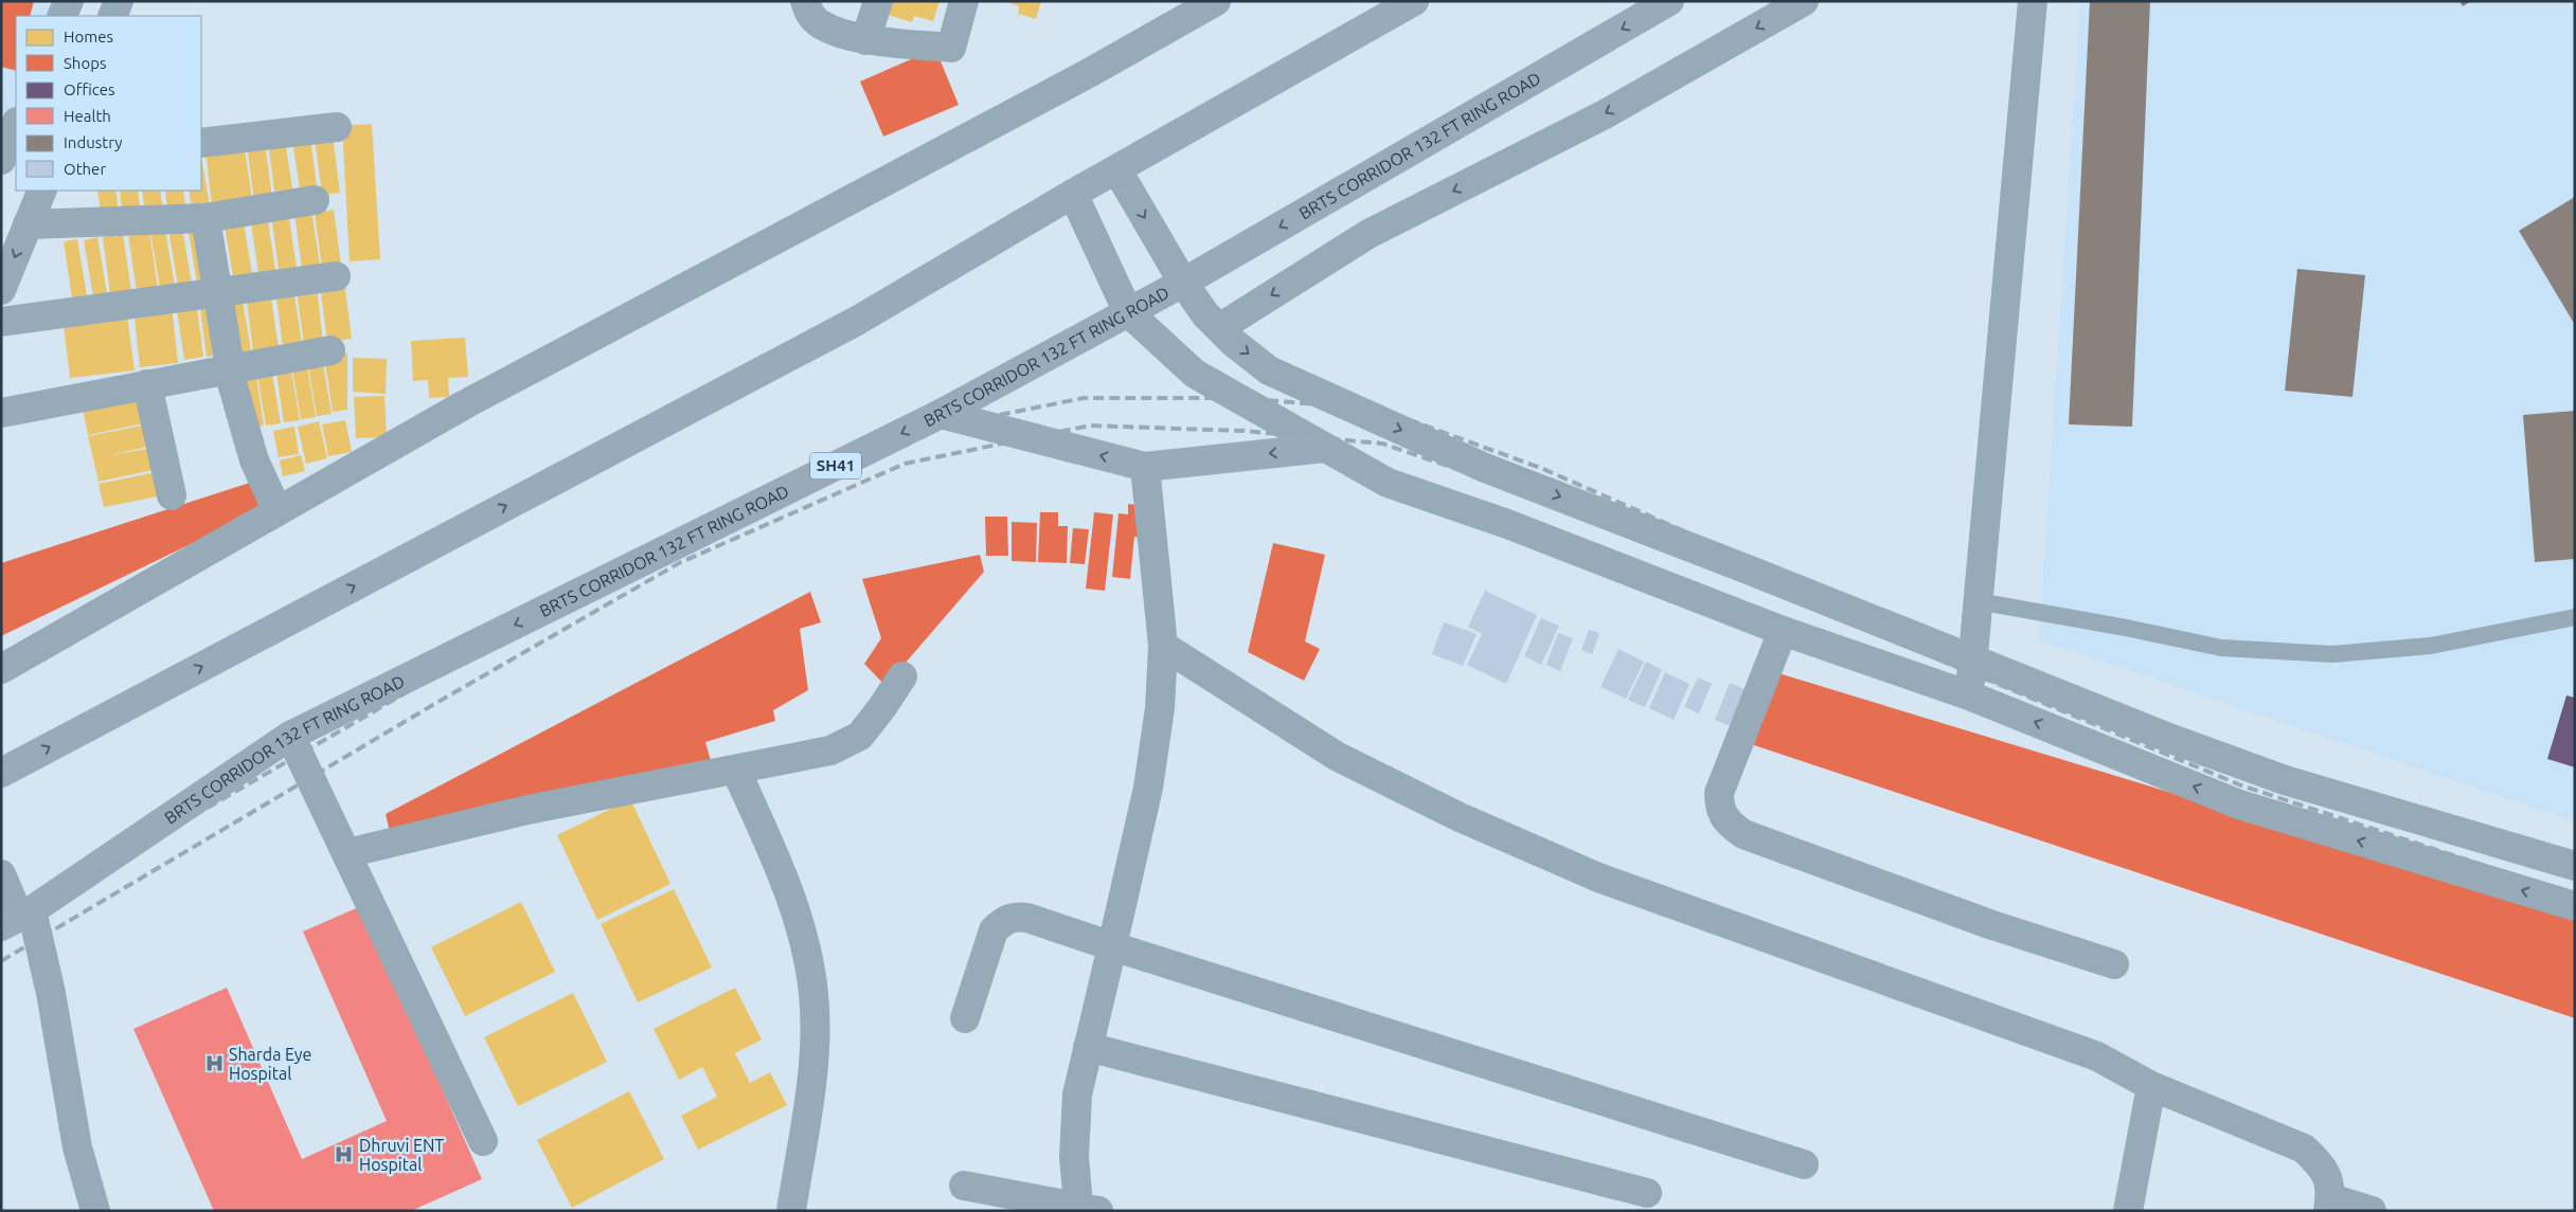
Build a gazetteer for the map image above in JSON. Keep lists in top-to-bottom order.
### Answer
{
  "streets": {
    "main road": ["BRTS CORRIDOR 132 FT RING ROAD", "SH41"]
  },
  "places": {
    "hospital": ["Sharda Eye Hospital", "Dhruvi ENT Hospital"]
  },
  "legend": [
    "Homes",
    "Shops",
    "Offices",
    "Health",
    "Industry",
    "Other"
  ]
}
